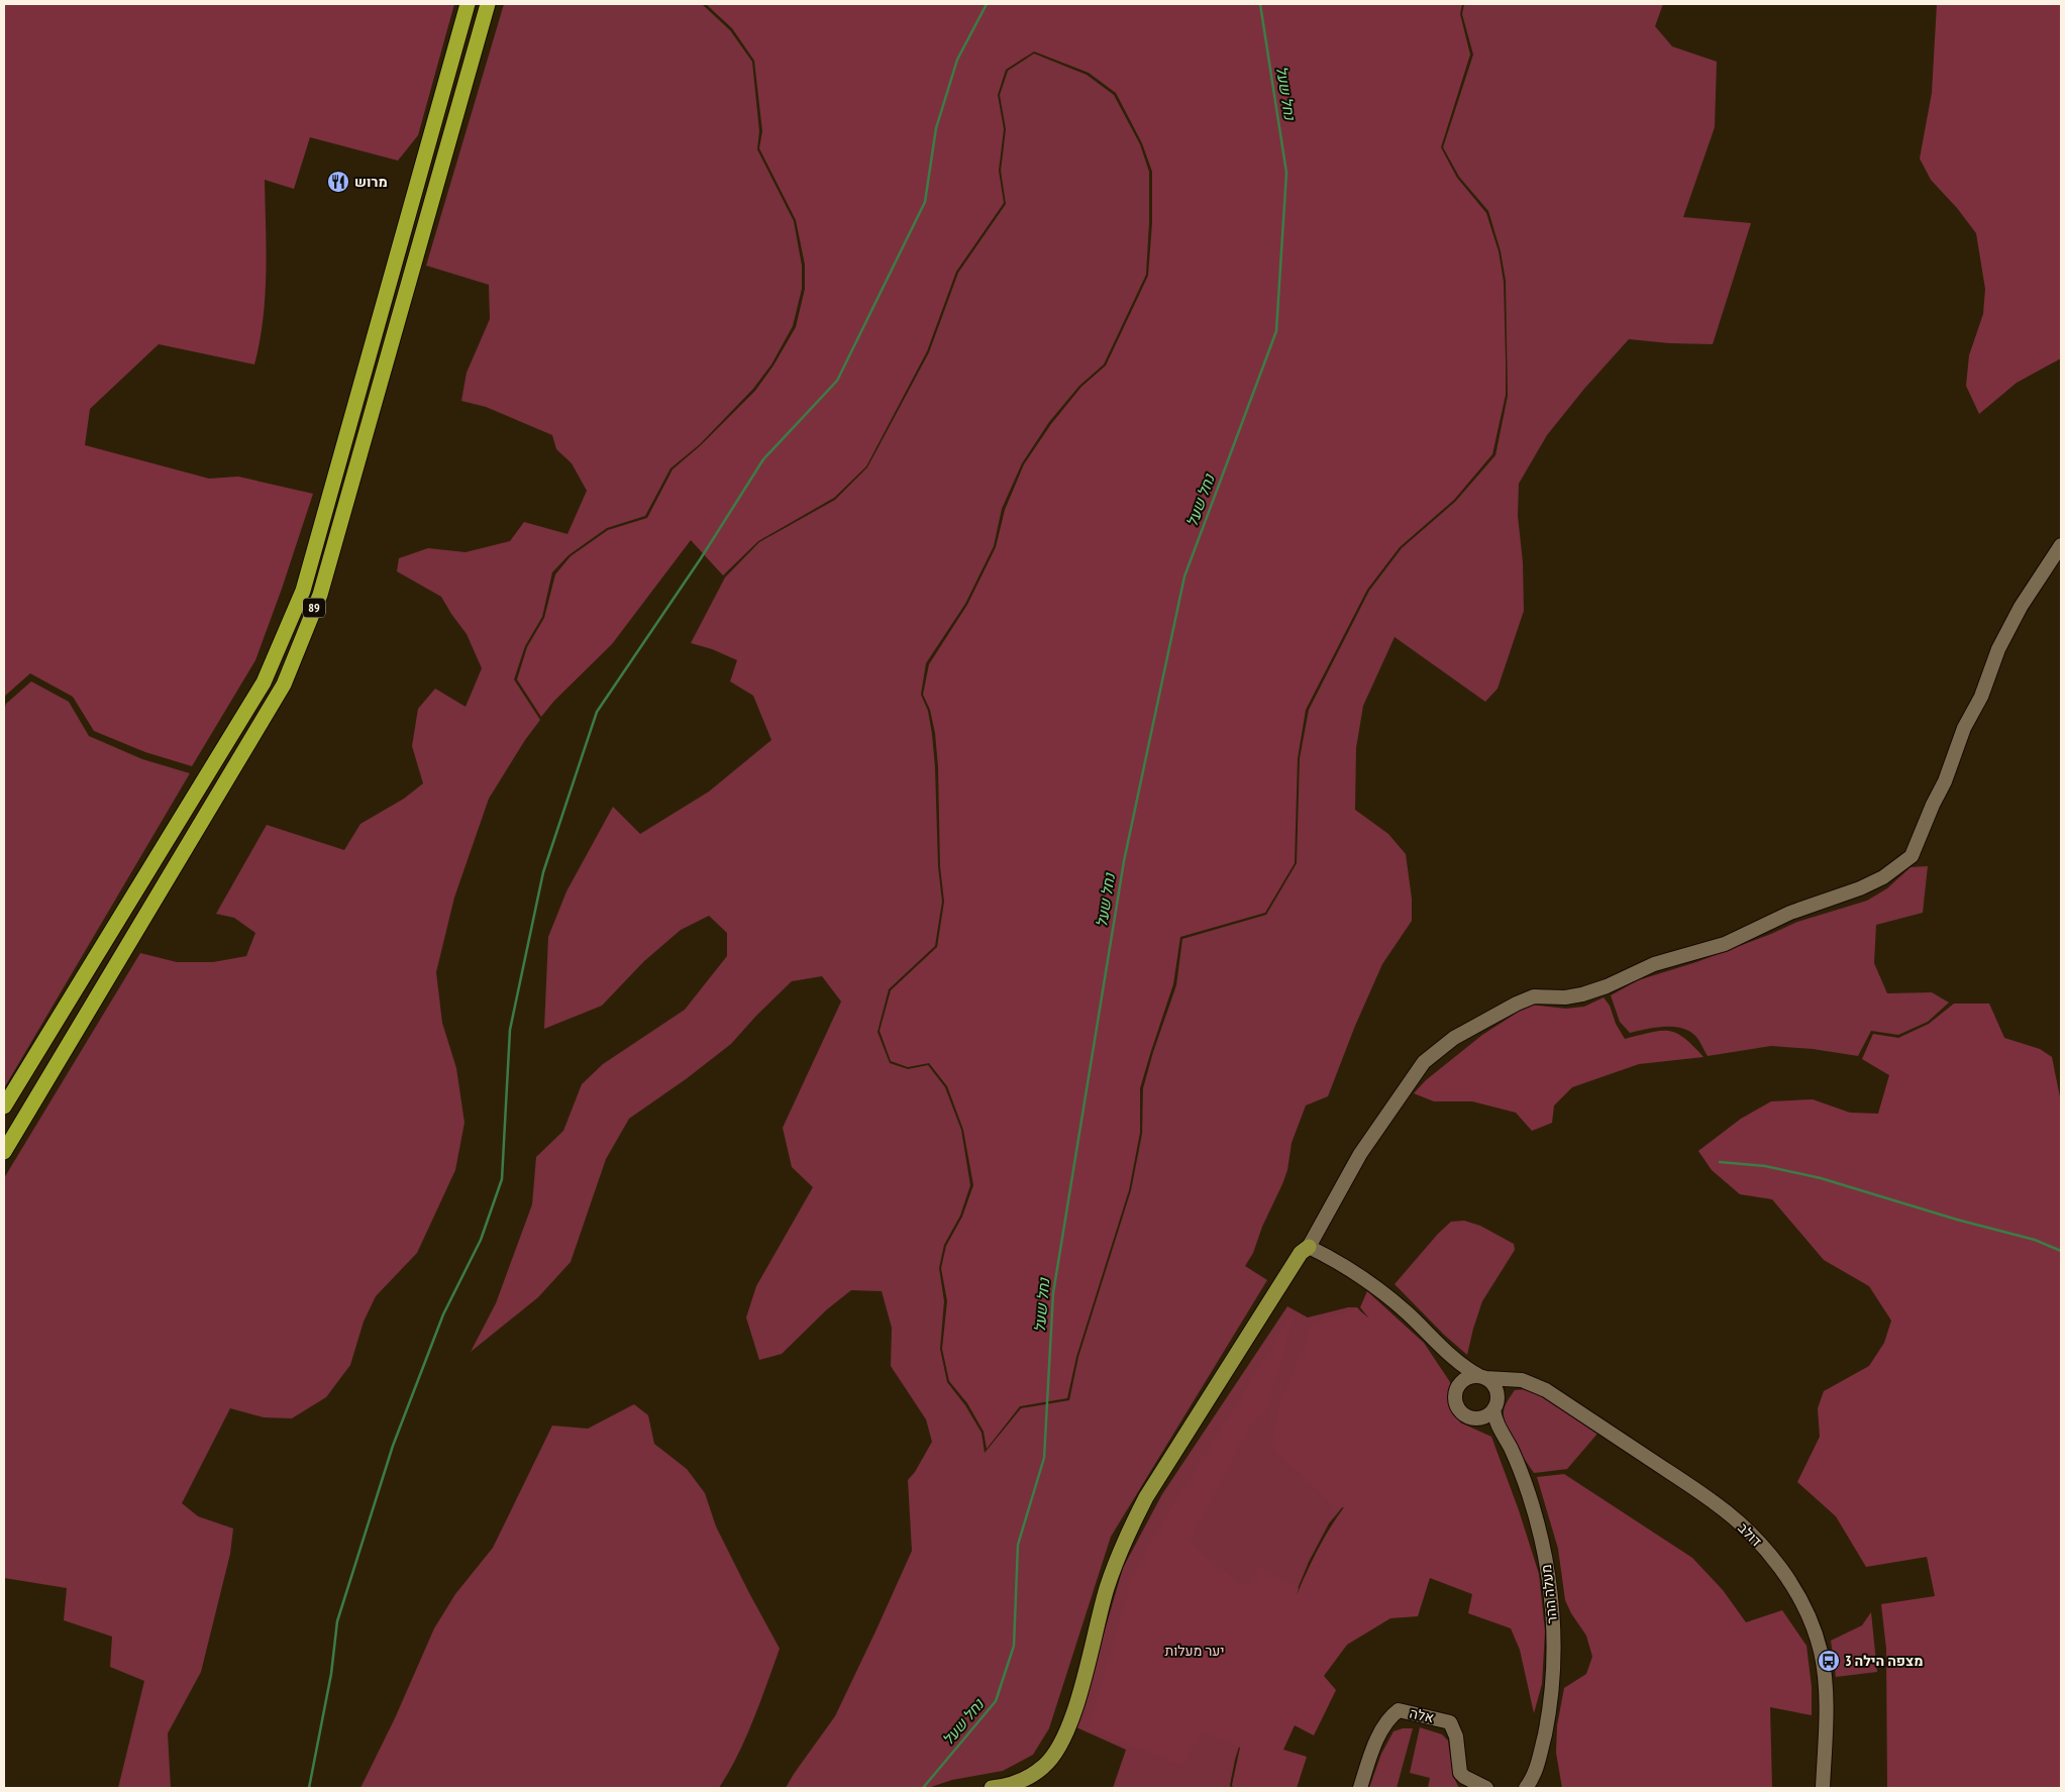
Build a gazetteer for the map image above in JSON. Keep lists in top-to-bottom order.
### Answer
{
  "streets": {
    "highway": ["89"],
    "street": ["דולב", "מעלה ההר", "אלה"]
  },
  "crossings": [
    ["דולב", "מעלה ההר"]
  ],
  "water": ["נחל שעל"],
  "parks": ["יער מעלות"],
  "places": {
    "restaurant": ["מרוש"],
    "bus stop": ["מצפה הילה 3"]
  }
}
